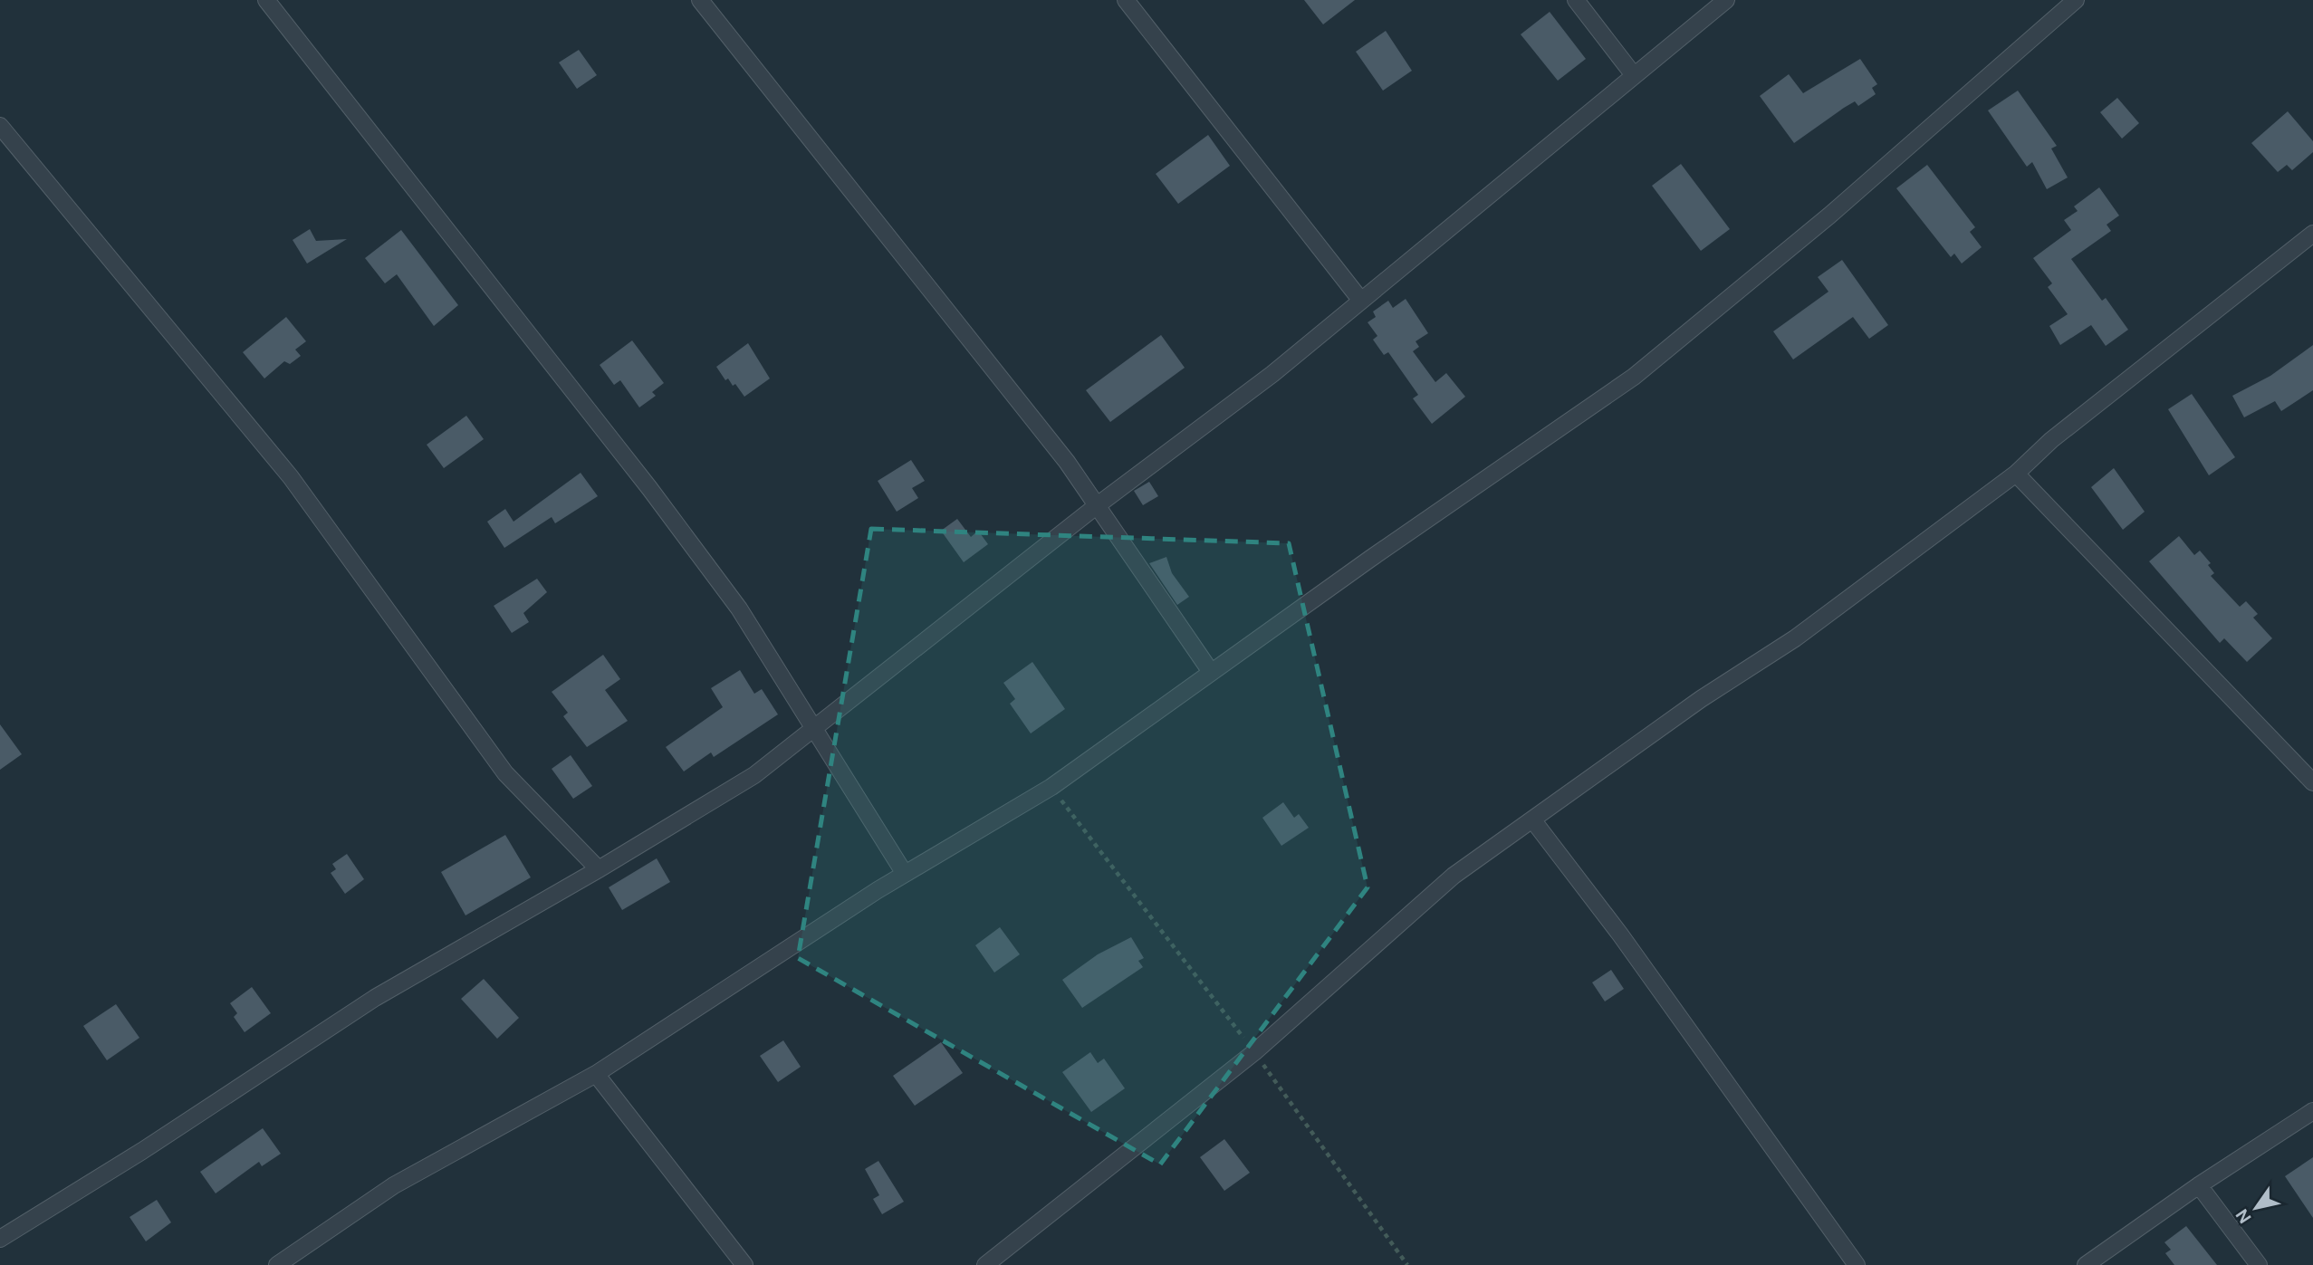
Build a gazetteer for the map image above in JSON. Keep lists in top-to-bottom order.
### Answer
{
  "north": "bottom left"
}
